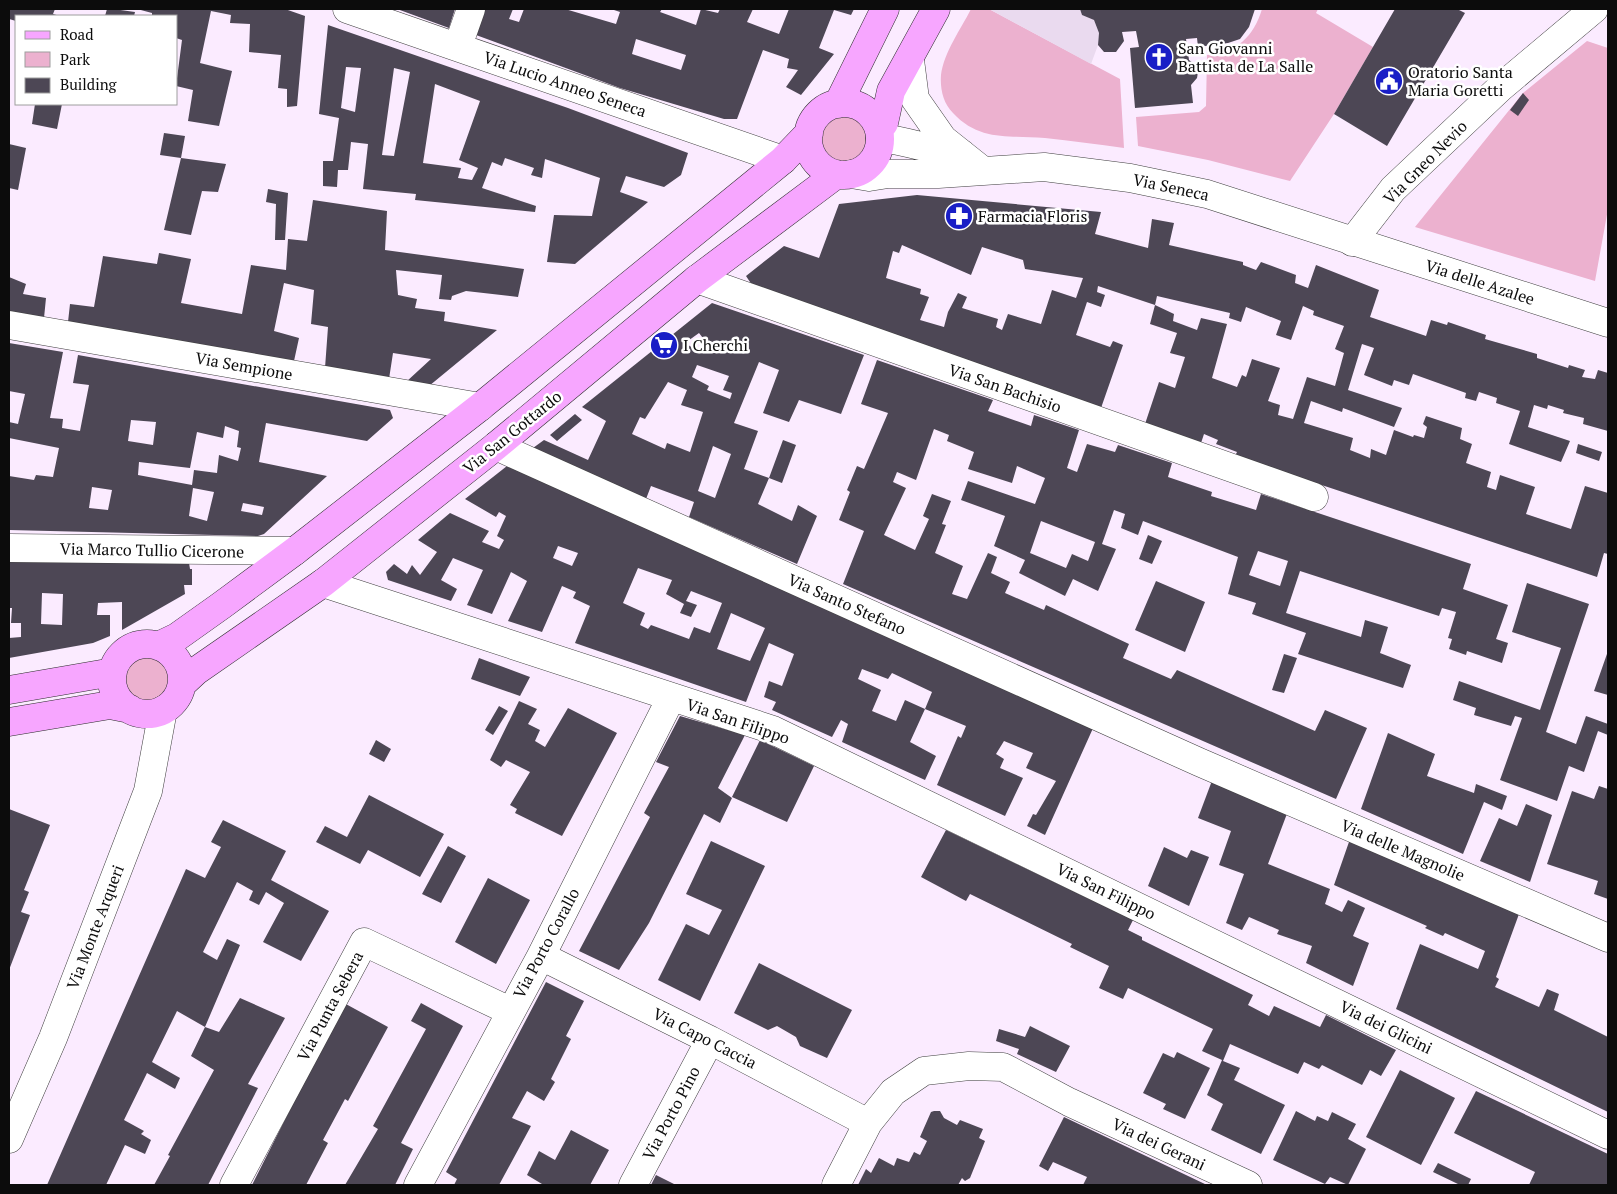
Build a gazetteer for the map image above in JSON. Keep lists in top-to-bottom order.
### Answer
{
  "streets": {
    "main road": ["Via San Gottardo"],
    "street": [
      "Via Lucio Anneo Seneca",
      "Via Gneo Nevio",
      "Via Seneca",
      "Via delle Azalee",
      "Via Sempione",
      "Via San Bachisio",
      "Via Marco Tullio Cicerone",
      "Via Santo Stefano",
      "Via San Filippo",
      "Via delle Magnolie",
      "Via Monte Arqueri",
      "Via Porto Corallo",
      "Via Punta Sebera",
      "Via dei Glicini",
      "Via Capo Caccia",
      "Via Porto Pino",
      "Via dei Gerani"
    ]
  },
  "crossings": [
    ["Via Gneo Nevio", "Via Seneca"],
    ["Via Gneo Nevio", "Via delle Azalee"],
    ["Via Seneca", "Via delle Azalee"],
    ["Via Seneca", "Via San Gottardo"],
    ["Via San Bachisio", "Via San Gottardo"],
    ["Via San Gottardo", "Via Santo Stefano"],
    ["Via San Gottardo", "Via San Filippo"],
    ["Via San Gottardo", "Via Monte Arqueri"],
    ["Via Santo Stefano", "Via delle Magnolie"],
    ["Via San Filippo", "Via Porto Corallo"],
    ["Via San Filippo", "Via dei Glicini"],
    ["Via Porto Corallo", "Via Punta Sebera"],
    ["Via Porto Corallo", "Via Capo Caccia"],
    ["Via Capo Caccia", "Via Porto Pino"],
    ["Via Capo Caccia", "Via dei Gerani"]
  ],
  "places": {
    "church": ["San Giovanni Battista de La Salle"],
    "public building": ["Oratorio Santa Maria Goretti"],
    "pharmacy": ["Farmacia Floris"],
    "supermarket": ["I Cherchi"]
  },
  "legend": ["Road", "Park", "Building"]
}
